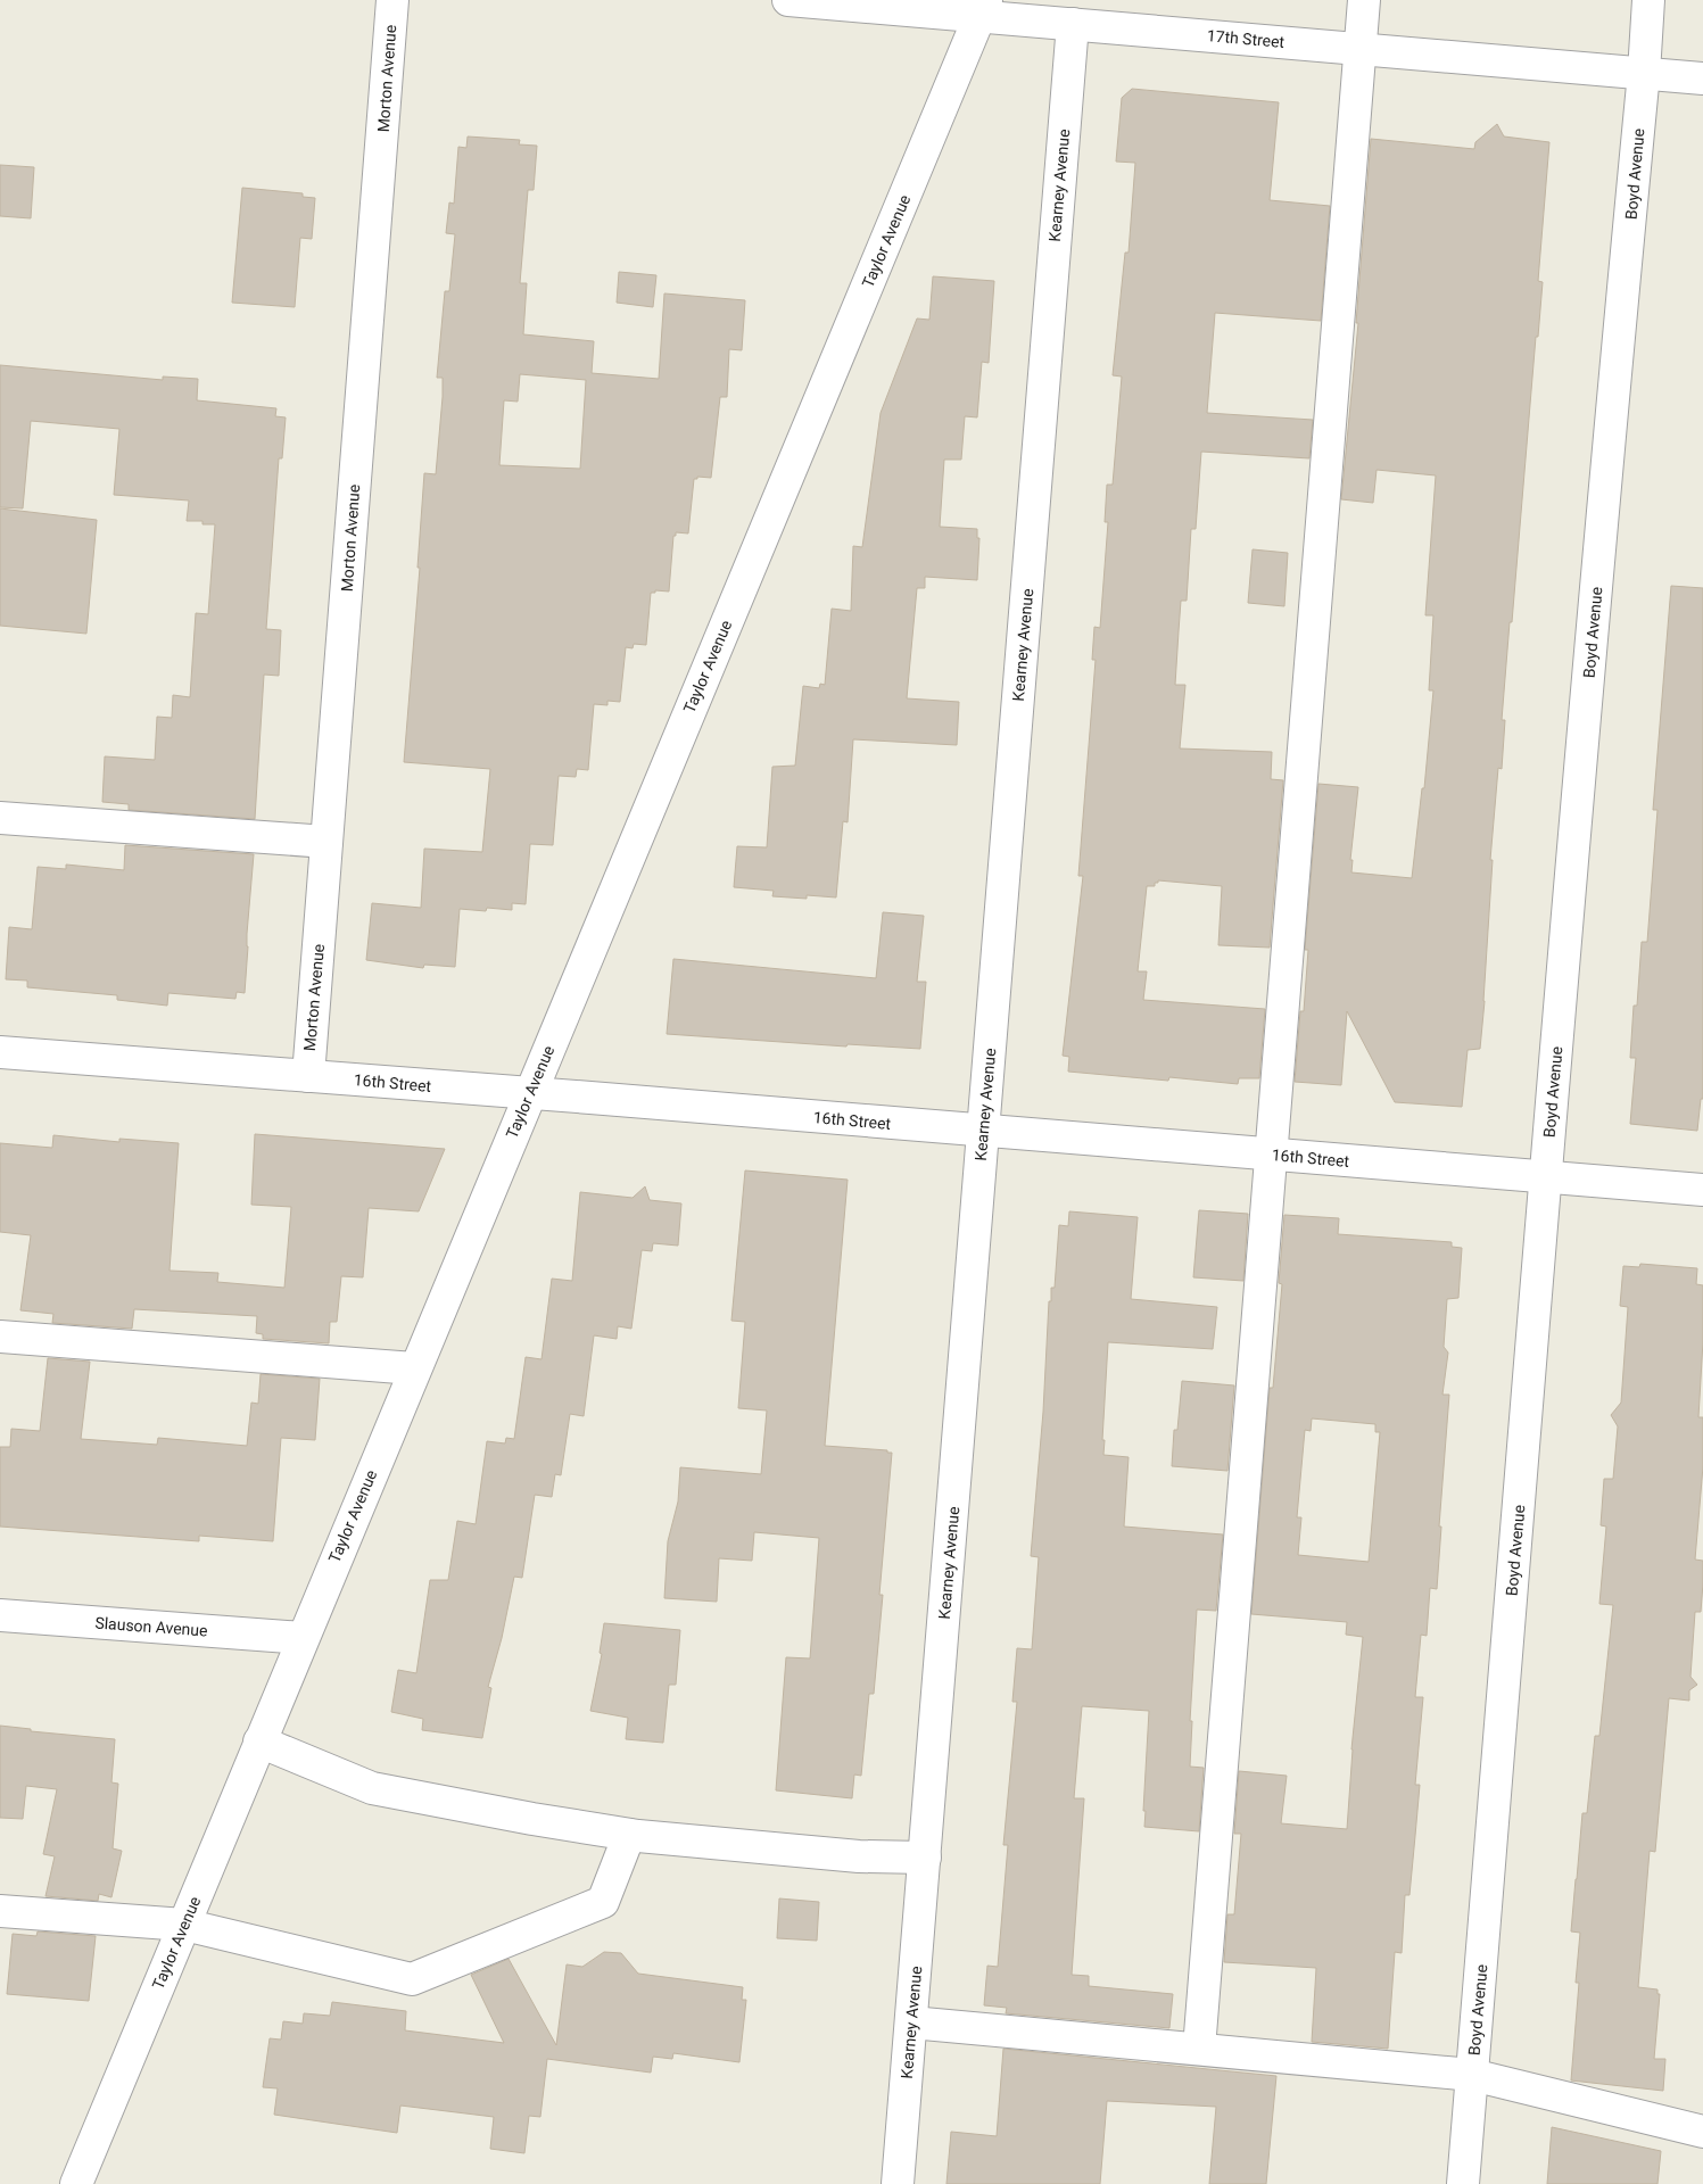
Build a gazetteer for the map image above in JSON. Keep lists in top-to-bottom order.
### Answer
{
  "streets": {
    "street": [
      "17th Street",
      "Morton Avenue",
      "Boyd Avenue",
      "Kearney Avenue",
      "Taylor Avenue",
      "16th Street",
      "Slauson Avenue"
    ]
  },
  "crossings": [
    ["17th Street", "Boyd Avenue"],
    ["17th Street", "Kearney Avenue"],
    ["17th Street", "Taylor Avenue"],
    ["Morton Avenue", "16th Street"],
    ["Boyd Avenue", "16th Street"],
    ["Kearney Avenue", "16th Street"],
    ["Taylor Avenue", "16th Street"],
    ["Taylor Avenue", "Slauson Avenue"]
  ]
}
